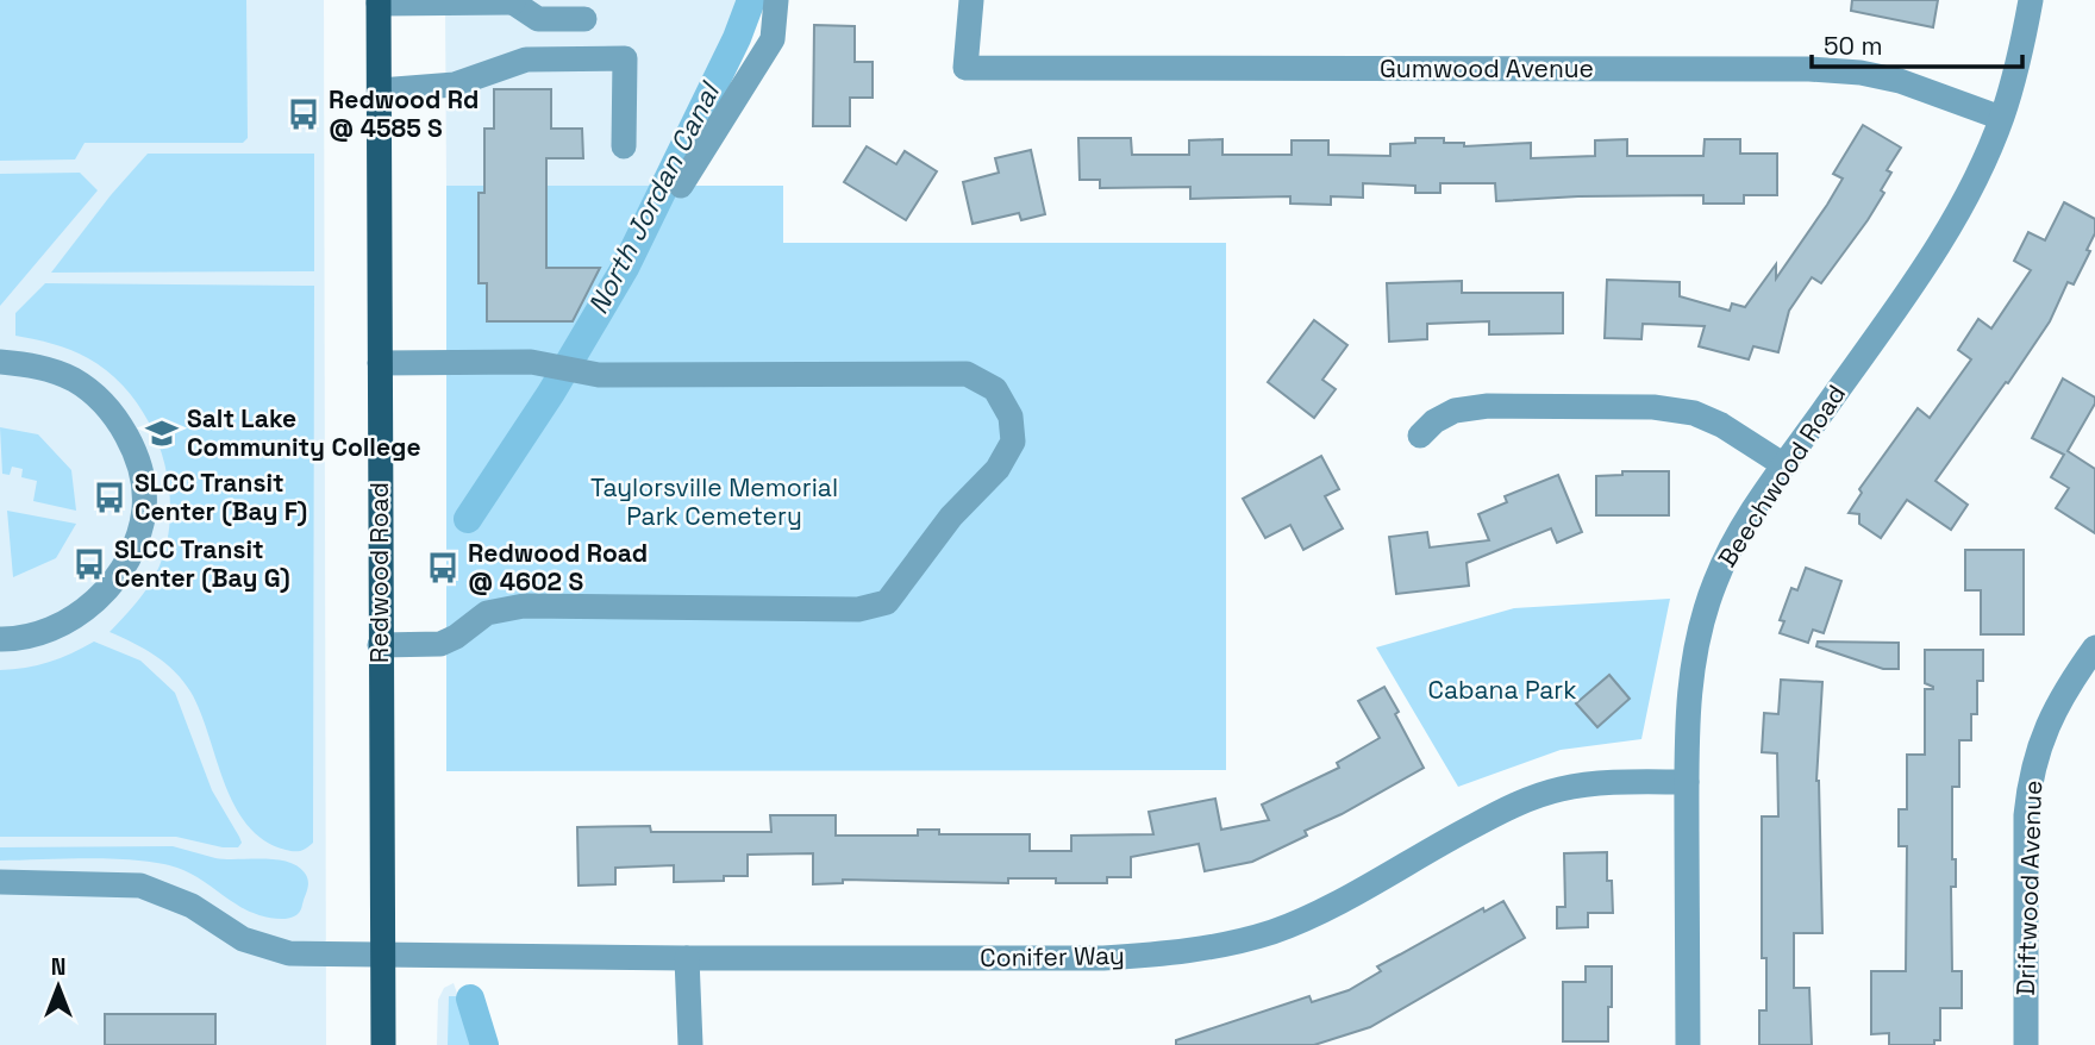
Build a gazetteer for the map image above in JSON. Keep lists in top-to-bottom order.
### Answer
{
  "streets": {
    "main road": ["Redwood Road"],
    "street": [
      "Gumwood Avenue",
      "Beechwood Road",
      "Driftwood Avenue",
      "Conifer Way"
    ]
  },
  "crossings": [
    ["Gumwood Avenue", "Beechwood Road"],
    ["Beechwood Road", "Conifer Way"],
    ["Redwood Road", "Conifer Way"]
  ],
  "water": ["North Jordan Canal"],
  "parks": ["Taylorsville Memorial Park Cemetery", "Cabana Park"],
  "places": {
    "bus stop": [
      "Redwood Rd @ 4585 S",
      "SLCC Transit Center (Bay F)",
      "SLCC Transit Center (Bay G)",
      "Redwood Road @ 4602 S"
    ],
    "school or university": ["Salt Lake Community College"]
  },
  "scale_bar": "50 m",
  "north": "top"
}
